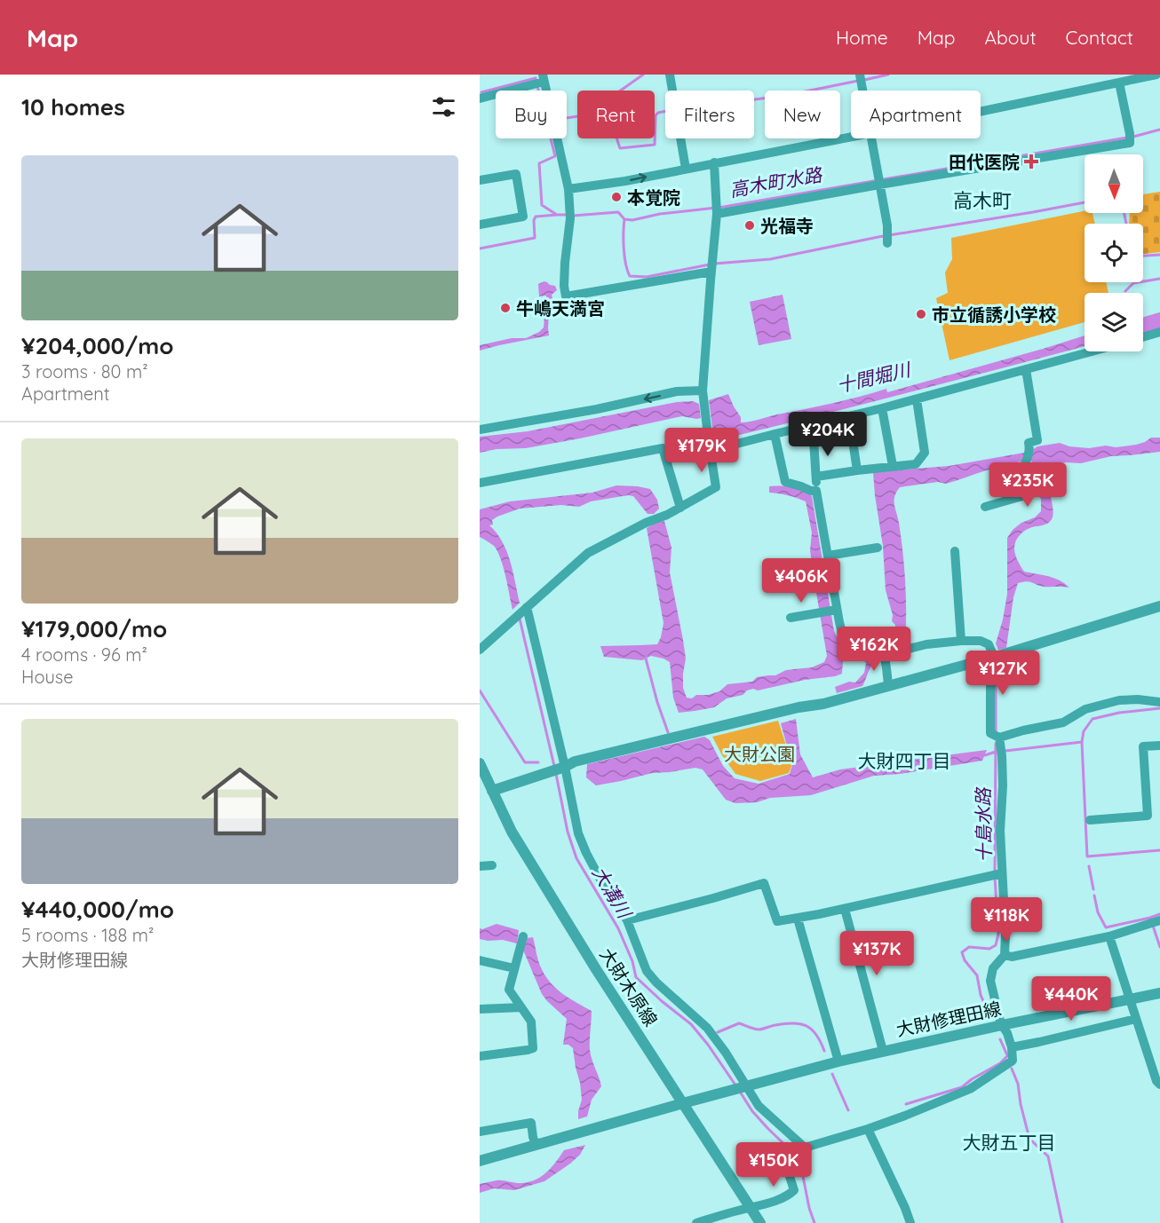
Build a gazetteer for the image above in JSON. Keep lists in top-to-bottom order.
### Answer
{
  "streets": {
    "street": ["大財木原線", "大財修理田線"]
  },
  "crossings": [
    ["大財木原線", "大財修理田線"]
  ],
  "districts": ["高木町", "大財四丁目", "大財五丁目"],
  "water": [
    "高木町水路",
    "十間堀川",
    "十島水路",
    "大溝川"
  ],
  "parks": ["大財公園"],
  "places": {
    "health": ["田代医院"],
    "other": [
      "本覚院",
      "光福寺",
      "牛嶋天満宮",
      "市立循誘小学校"
    ]
  },
  "north": "bottom",
  "page": {
    "header": "Map",
    "nav": [
      "Home",
      "Map",
      "About",
      "Contact"
    ],
    "heading": "10 homes",
    "chip": [
      "Buy",
      "Rent",
      "Filters",
      "New",
      "Apartment"
    ],
    "list": [
      {
        "name": "¥204,000/mo",
        "note": "3 rooms · 80 m² · Apartment"
      },
      {
        "name": "¥179,000/mo",
        "note": "4 rooms · 96 m² · House"
      },
      {
        "name": "¥440,000/mo",
        "note": "5 rooms · 188 m² · 大財修理田線"
      }
    ],
    "price": [
      "¥204K",
      "¥179K",
      "¥235K",
      "¥406K",
      "¥162K",
      "¥127K",
      "¥118K",
      "¥137K",
      "¥440K",
      "¥150K"
    ]
  }
}
